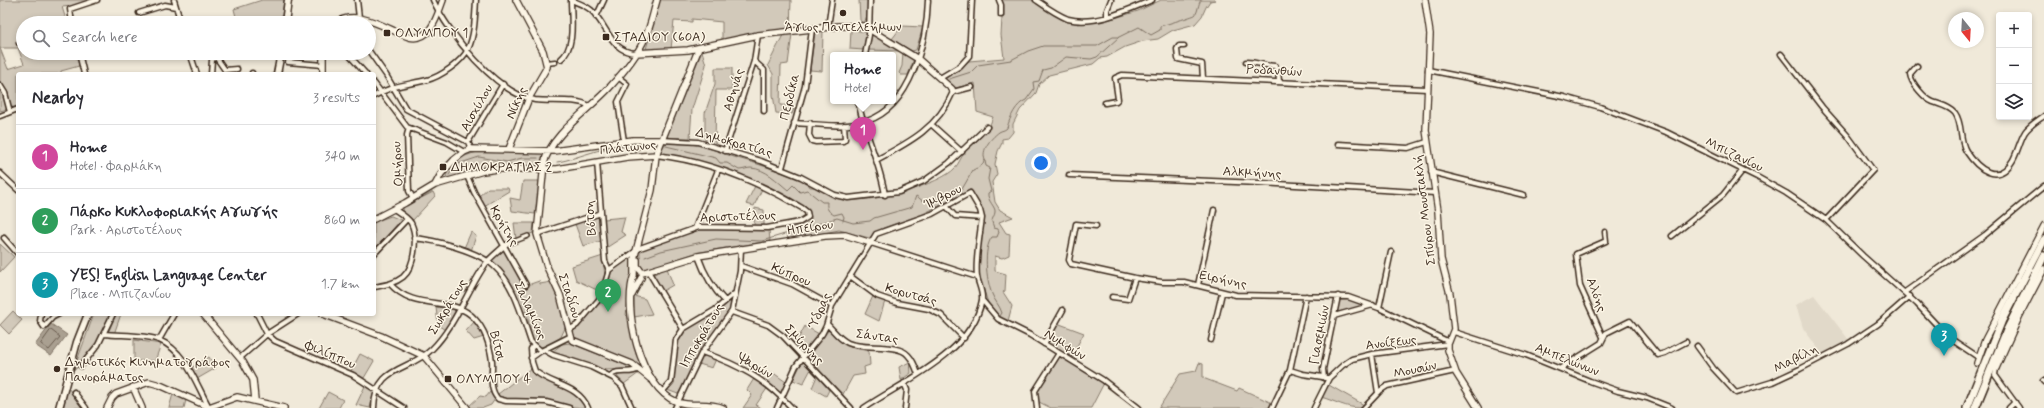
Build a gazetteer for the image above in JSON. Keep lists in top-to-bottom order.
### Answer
{
  "streets": {
    "street": [
      "Ροδανθών",
      "Αθηνάς",
      "Περδίκα",
      "Νίκης",
      "Αισχύλου",
      "Δημοκρατίας",
      "Πλάτωνος",
      "Μπιζανίου",
      "Ομήρου",
      "Αλκμήνης",
      "Ίμβρου",
      "Σπύρου Μουστακλή",
      "Αριστοτέλους",
      "Βότση",
      "Κρήτης",
      "Ηπείρου",
      "Κύπρου",
      "Ειρήνης",
      "Κορυτσάς",
      "Αλόης",
      "Σταδίου",
      "Σωκράτους",
      "Σαλαμίνος",
      "Ύδρας",
      "Γιασεμιών",
      "Ιπποκράτους",
      "Σάντας",
      "Ανοίξεως",
      "Σμύρνης",
      "Νυμφών",
      "Βίτσι",
      "Φιλίππου",
      "Μαβίλη",
      "Αμπελώνων",
      "Ψαρών",
      "Μουσών"
    ]
  },
  "crossings": [
    ["Ροδανθών", "Σπύρου Μουστακλή"],
    ["Αθηνάς", "Δημοκρατίας"],
    ["Περδίκα", "Δημοκρατίας"],
    ["Νίκης", "Δημοκρατίας"],
    ["Δημοκρατίας", "Πλάτωνος"],
    ["Δημοκρατίας", "Ομήρου"],
    ["Δημοκρατίας", "Σταδίου"],
    ["Πλάτωνος", "Αριστοτέλους"],
    ["Πλάτωνος", "Βότση"],
    ["Πλάτωνος", "Κρήτης"],
    ["Πλάτωνος", "Σταδίου"],
    ["Μπιζανίου", "Σπύρου Μουστακλή"],
    ["Μπιζανίου", "Μαβίλη"],
    ["Αλκμήνης", "Σπύρου Μουστακλή"],
    ["Ίμβρου", "Ηπείρου"],
    ["Ίμβρου", "Ύδρας"],
    ["Ίμβρου", "Νυμφών"],
    ["Σπύρου Μουστακλή", "Αμπελώνων"],
    ["Αριστοτέλους", "Βότση"],
    ["Κρήτης", "Σωκράτους"],
    ["Ηπείρου", "Ύδρας"],
    ["Ηπείρου", "Ιπποκράτους"],
    ["Κύπρου", "Ύδρας"],
    ["Κύπρου", "Ιπποκράτους"],
    ["Ειρήνης", "Γιασεμιών"],
    ["Ειρήνης", "Ανοίξεως"],
    ["Κορυτσάς", "Ύδρας"],
    ["Σταδίου", "Ιπποκράτους"],
    ["Σωκράτους", "Σαλαμίνος"],
    ["Σωκράτους", "Βίτσι"],
    ["Σωκράτους", "Φιλίππου"],
    ["Ύδρας", "Σάντας"],
    ["Ύδρας", "Σμύρνης"],
    ["Ύδρας", "Ψαρών"],
    ["Γιασεμιών", "Ανοίξεως"],
    ["Ιπποκράτους", "Σμύρνης"],
    ["Ιπποκράτους", "Ψαρών"]
  ],
  "places": {
    "other": ["Άγιος Παντελεήμων", "Δημοτικός Κινηματογράφος Πανοράματος"],
    "transit": [
      "ΟΛΥΜΠΟΥ 1",
      "ΣΤΑΔΙΟΥ (60A)",
      "ΔΗΜΟΚΡΑΤΙΑΣ 2",
      "ΟΛΥΜΠΟΥ 4"
    ]
  },
  "north": "bottom",
  "page": {
    "map_buttons": ["+", "−"],
    "search": "Search here",
    "popup": ["Home", "Hotel"],
    "heading": ["Nearby", "3 results"],
    "pins": ["1", "2", "3"],
    "list": [
      {
        "mark": "1",
        "name": "Home",
        "note": "Hotel · Φαρμάκη",
        "value": "340 m"
      },
      {
        "mark": "2",
        "name": "Πάρκο Κυκλοφοριακής Αγωγής",
        "note": "Park · Αριστοτέλους",
        "value": "860 m"
      },
      {
        "mark": "3",
        "name": "YES! English Language Center",
        "note": "Place · Μπιζανίου",
        "value": "1.7 km"
      }
    ]
  }
}
